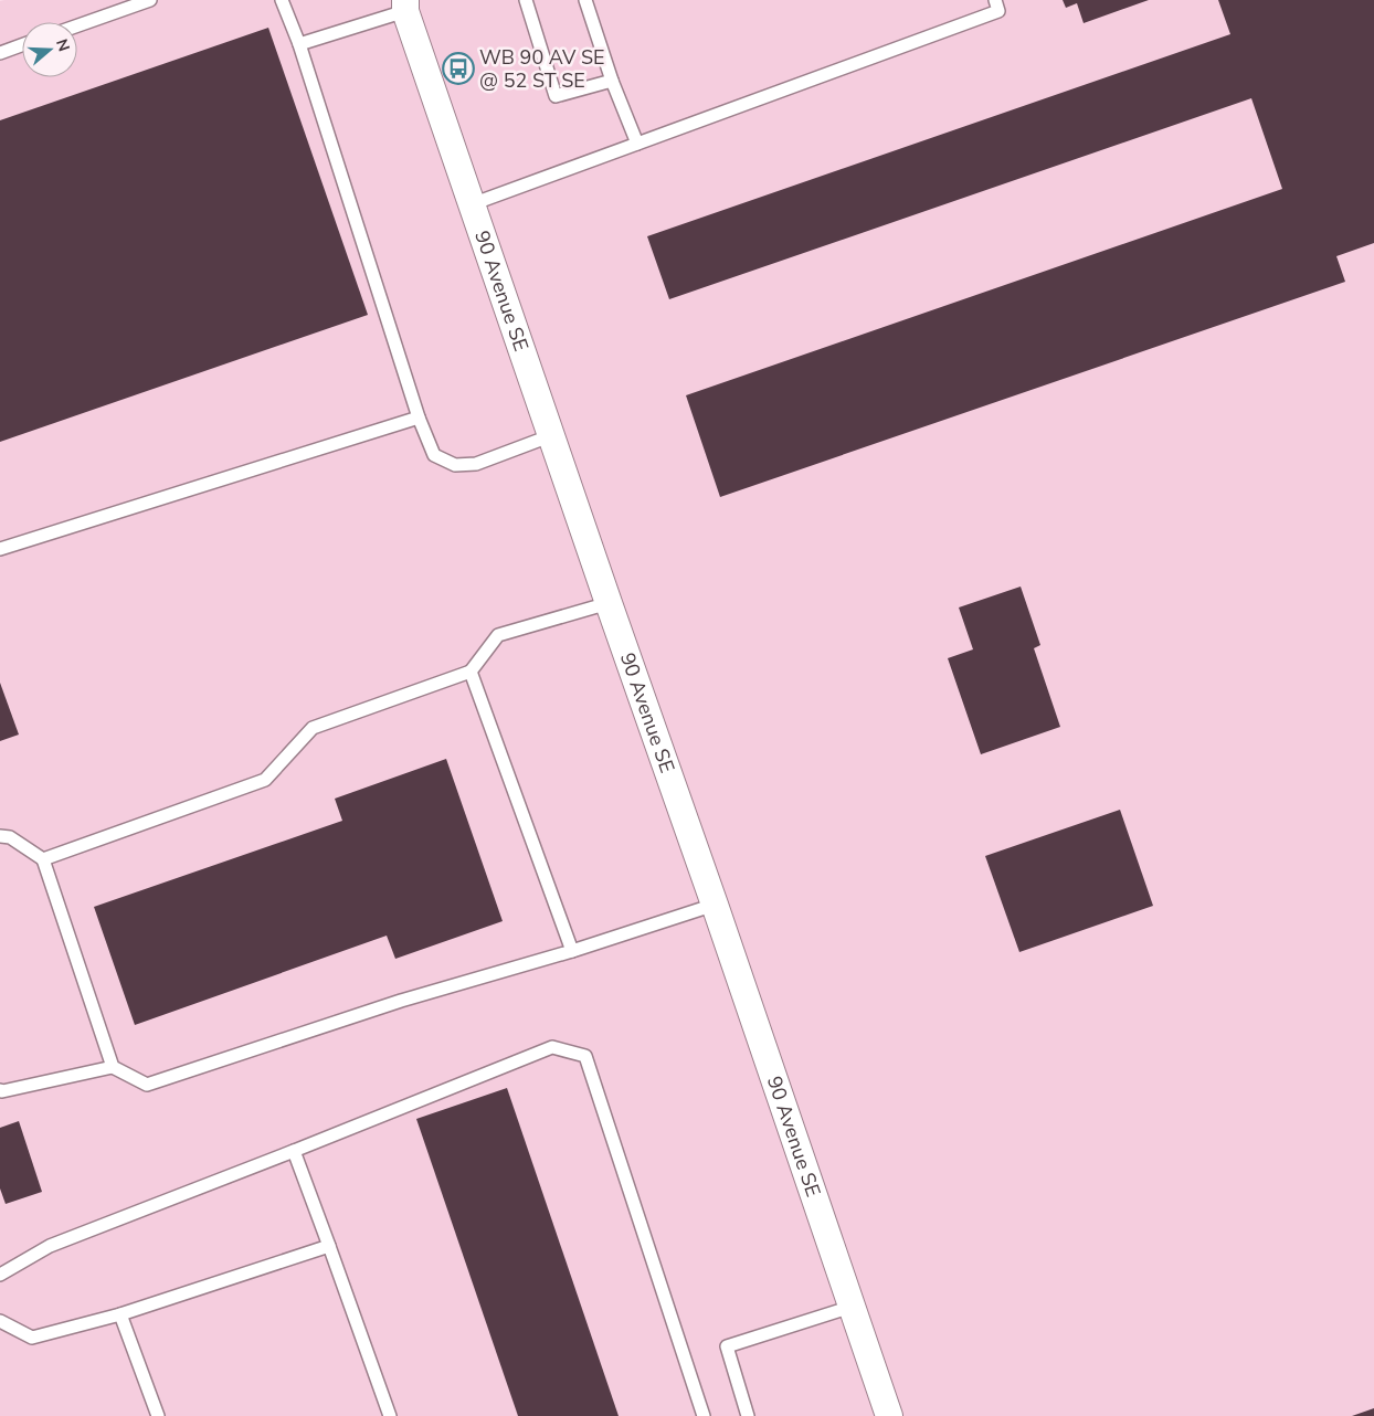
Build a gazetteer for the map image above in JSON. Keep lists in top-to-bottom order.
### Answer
{
  "streets": {
    "street": ["90 Avenue SE"]
  },
  "places": {
    "bus stop": ["WB 90 AV SE @ 52 ST SE"]
  },
  "north": "right"
}
